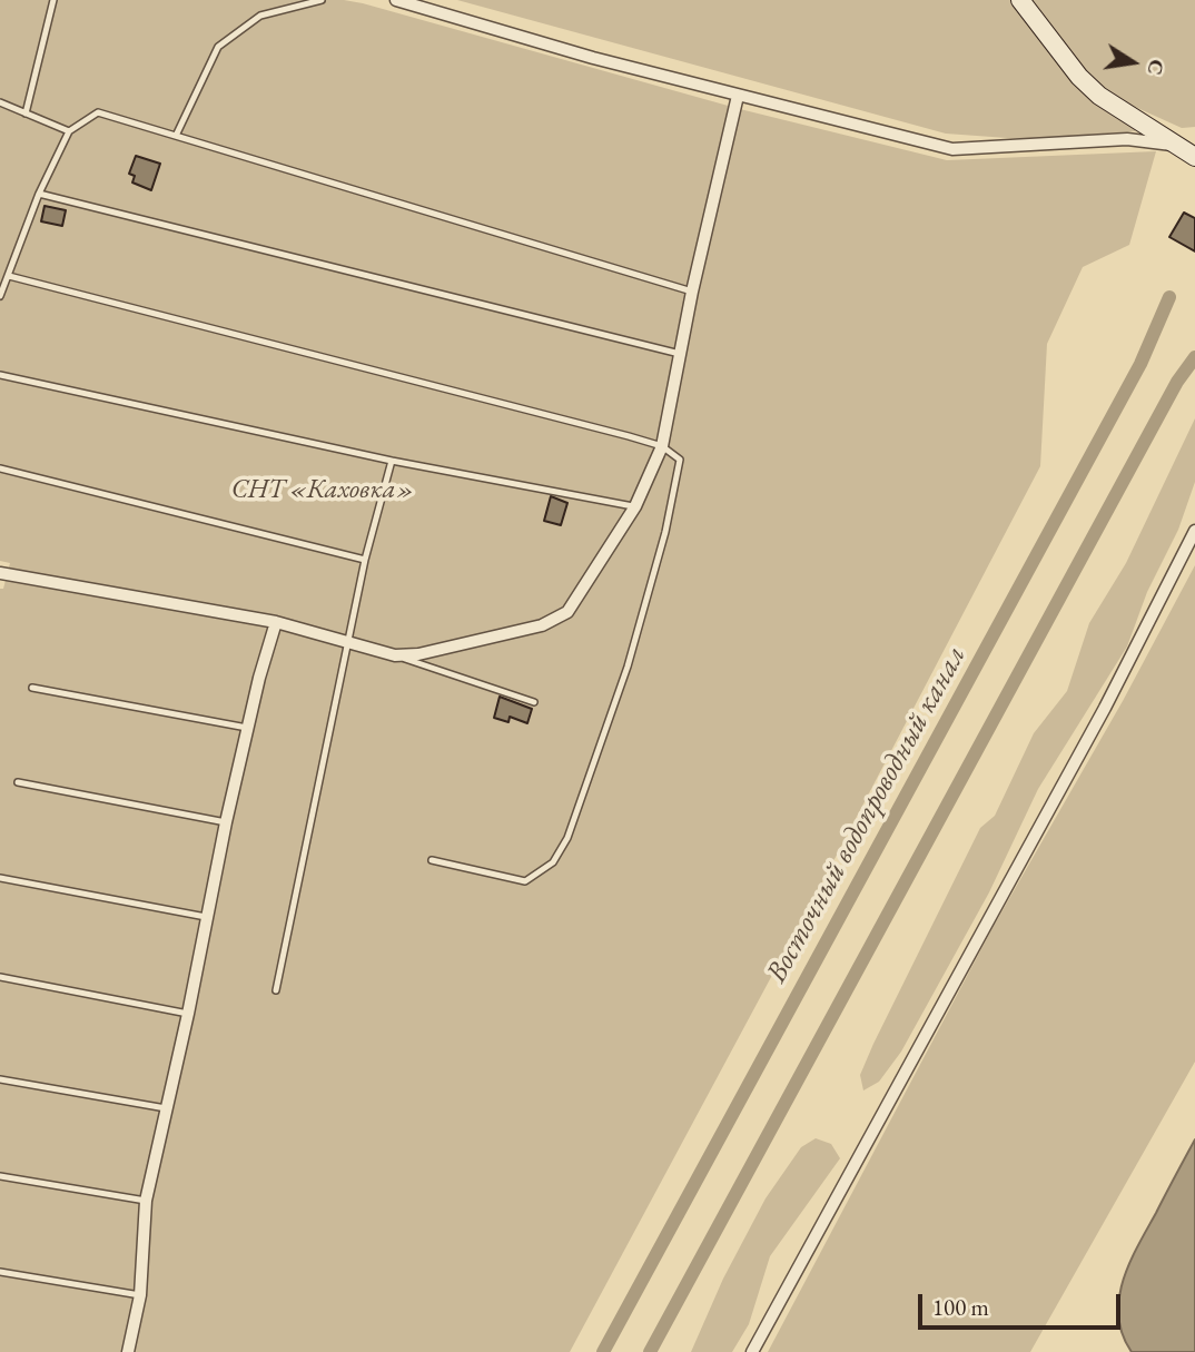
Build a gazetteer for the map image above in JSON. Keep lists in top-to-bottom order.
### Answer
{
  "water": ["Восточный водопроводный канал"],
  "parks": ["СНТ «Каховка»"],
  "scale_bar": "100 m",
  "north": "right"
}
